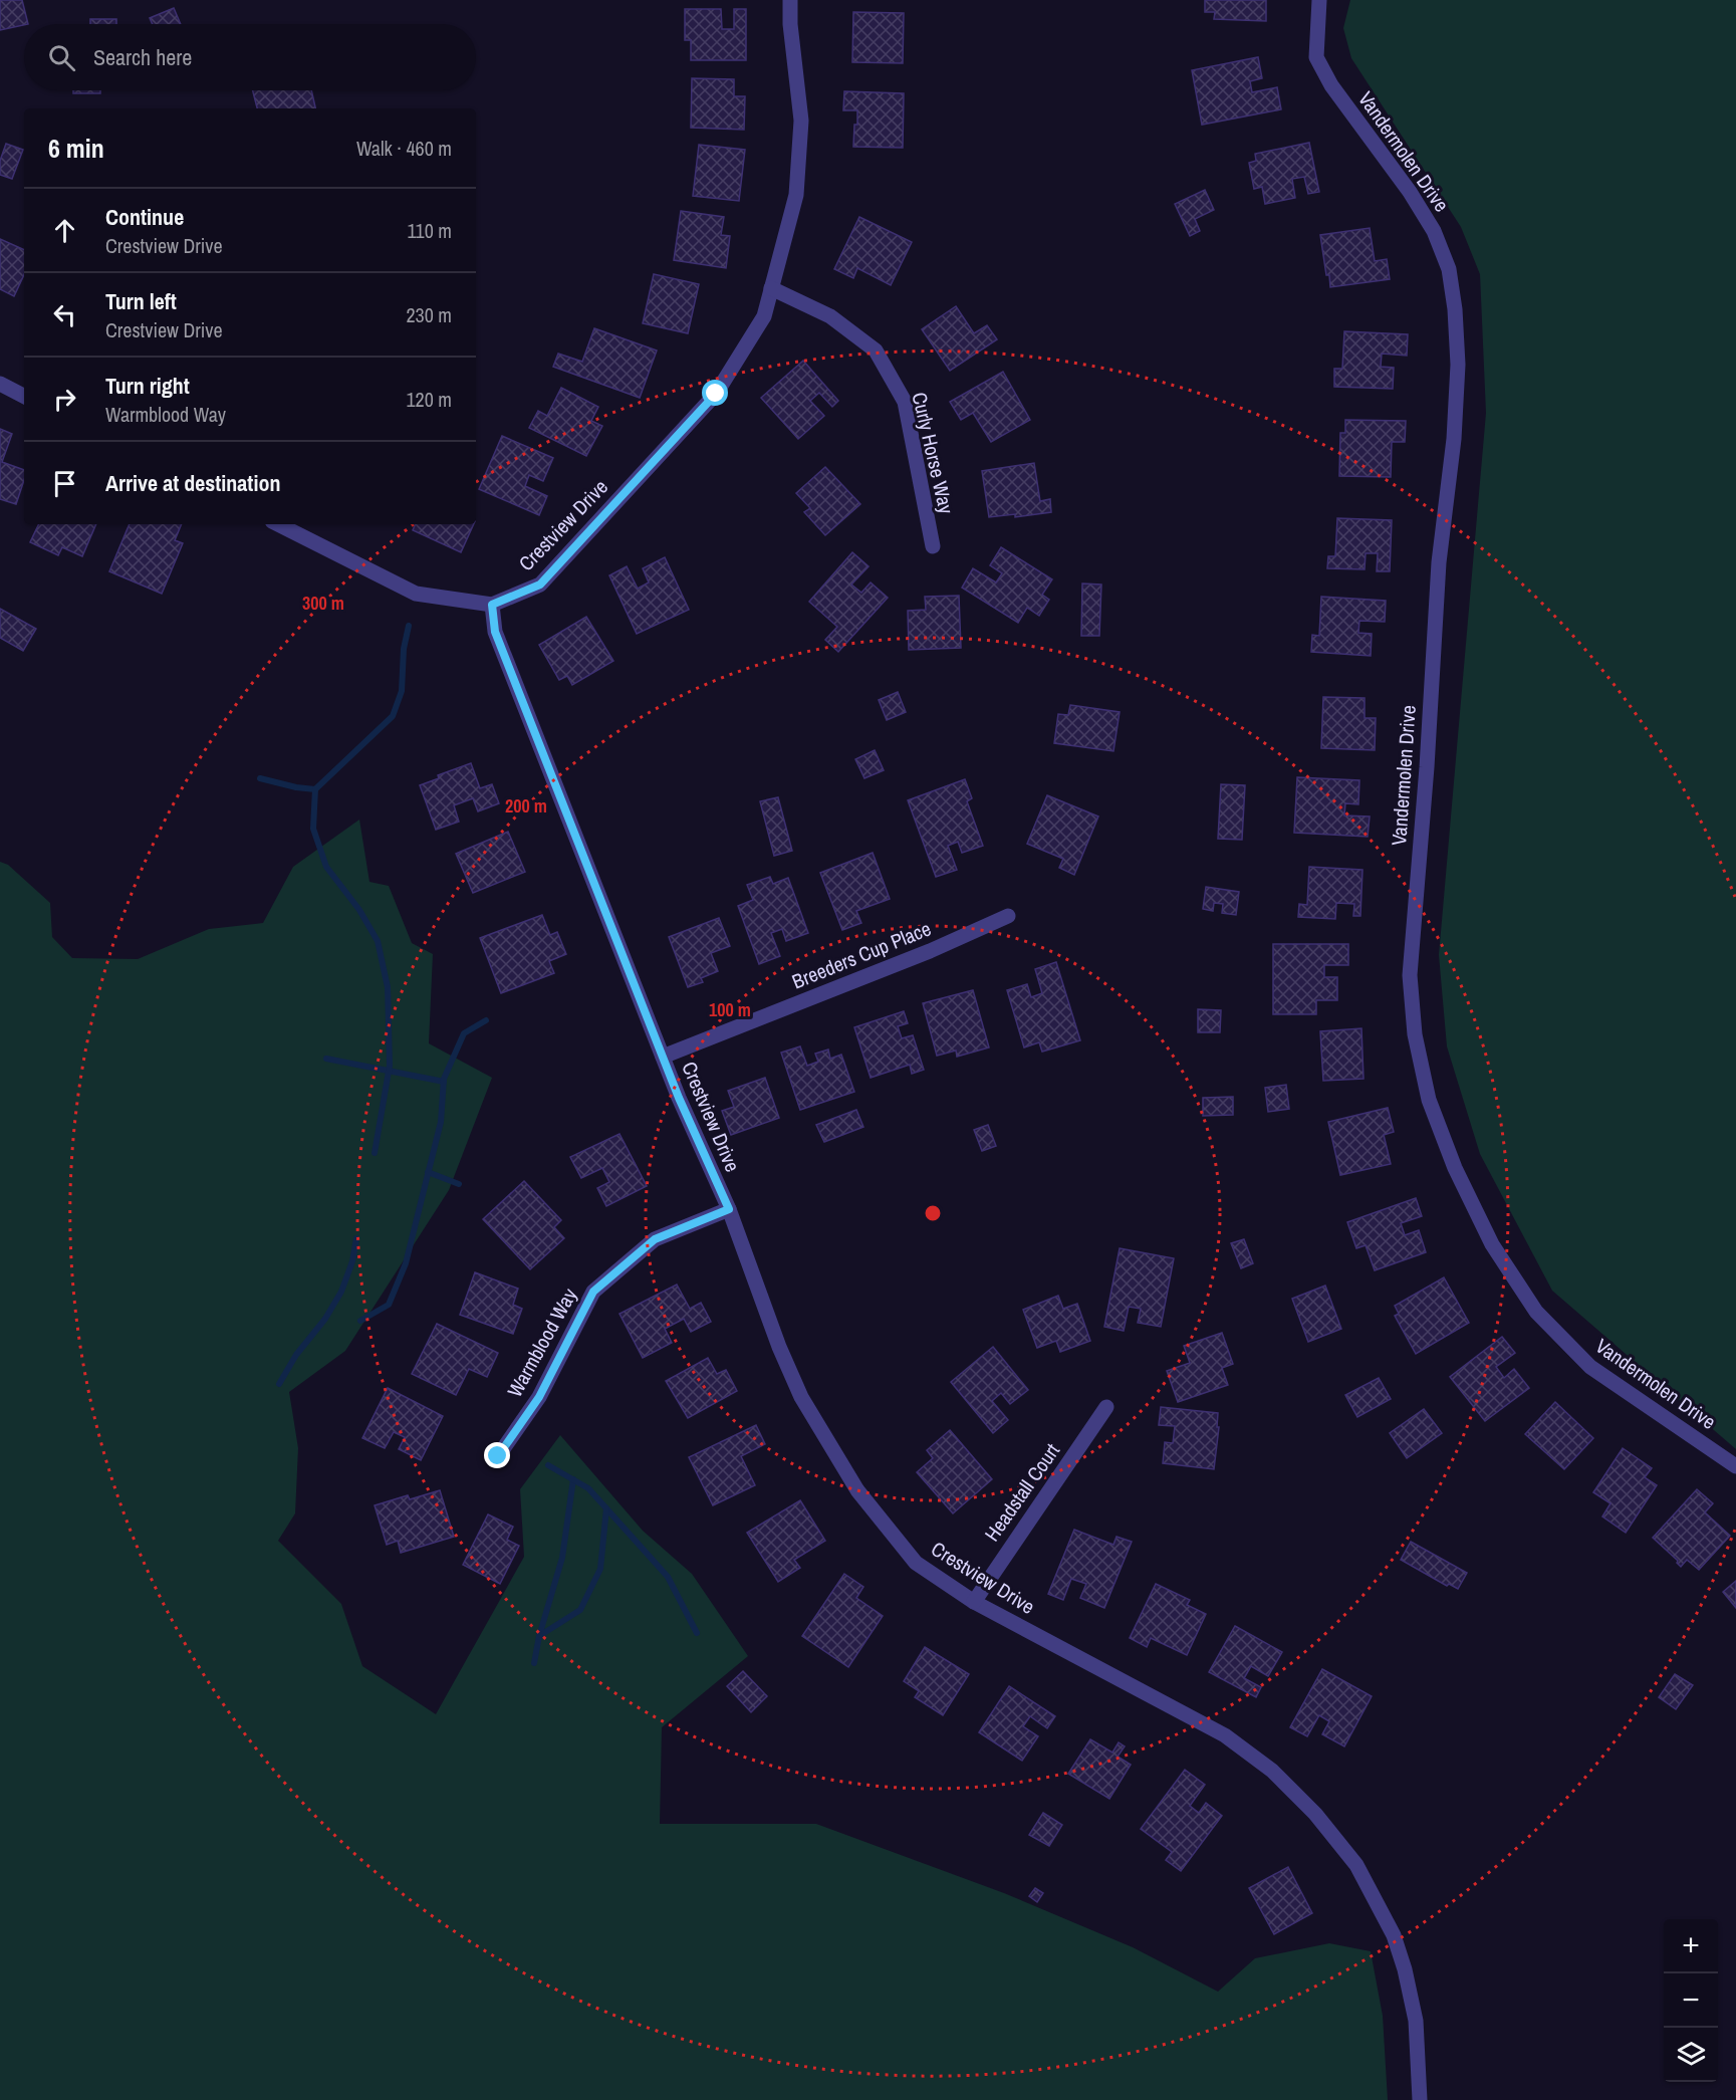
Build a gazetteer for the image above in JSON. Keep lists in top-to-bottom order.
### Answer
{
  "streets": {
    "street": [
      "Vandermolen Drive",
      "Curly Horse Way",
      "Crestview Drive",
      "Breeders Cup Place",
      "Warmblood Way",
      "Headstall Court"
    ]
  },
  "crossings": [
    ["Curly Horse Way", "Crestview Drive"],
    ["Crestview Drive", "Breeders Cup Place"],
    ["Crestview Drive", "Warmblood Way"],
    ["Crestview Drive", "Headstall Court"]
  ],
  "page": {
    "search": "Search here",
    "heading": ["6 min", "Walk · 460 m"],
    "list": [
      ["Continue", "Crestview Drive", "110 m"],
      ["Turn left", "Crestview Drive", "230 m"],
      ["Turn right", "Warmblood Way", "120 m"],
      "Arrive at destination"
    ],
    "map_buttons": ["+", "−"]
  },
  "rings": ["300 m", "200 m", "100 m"]
}
